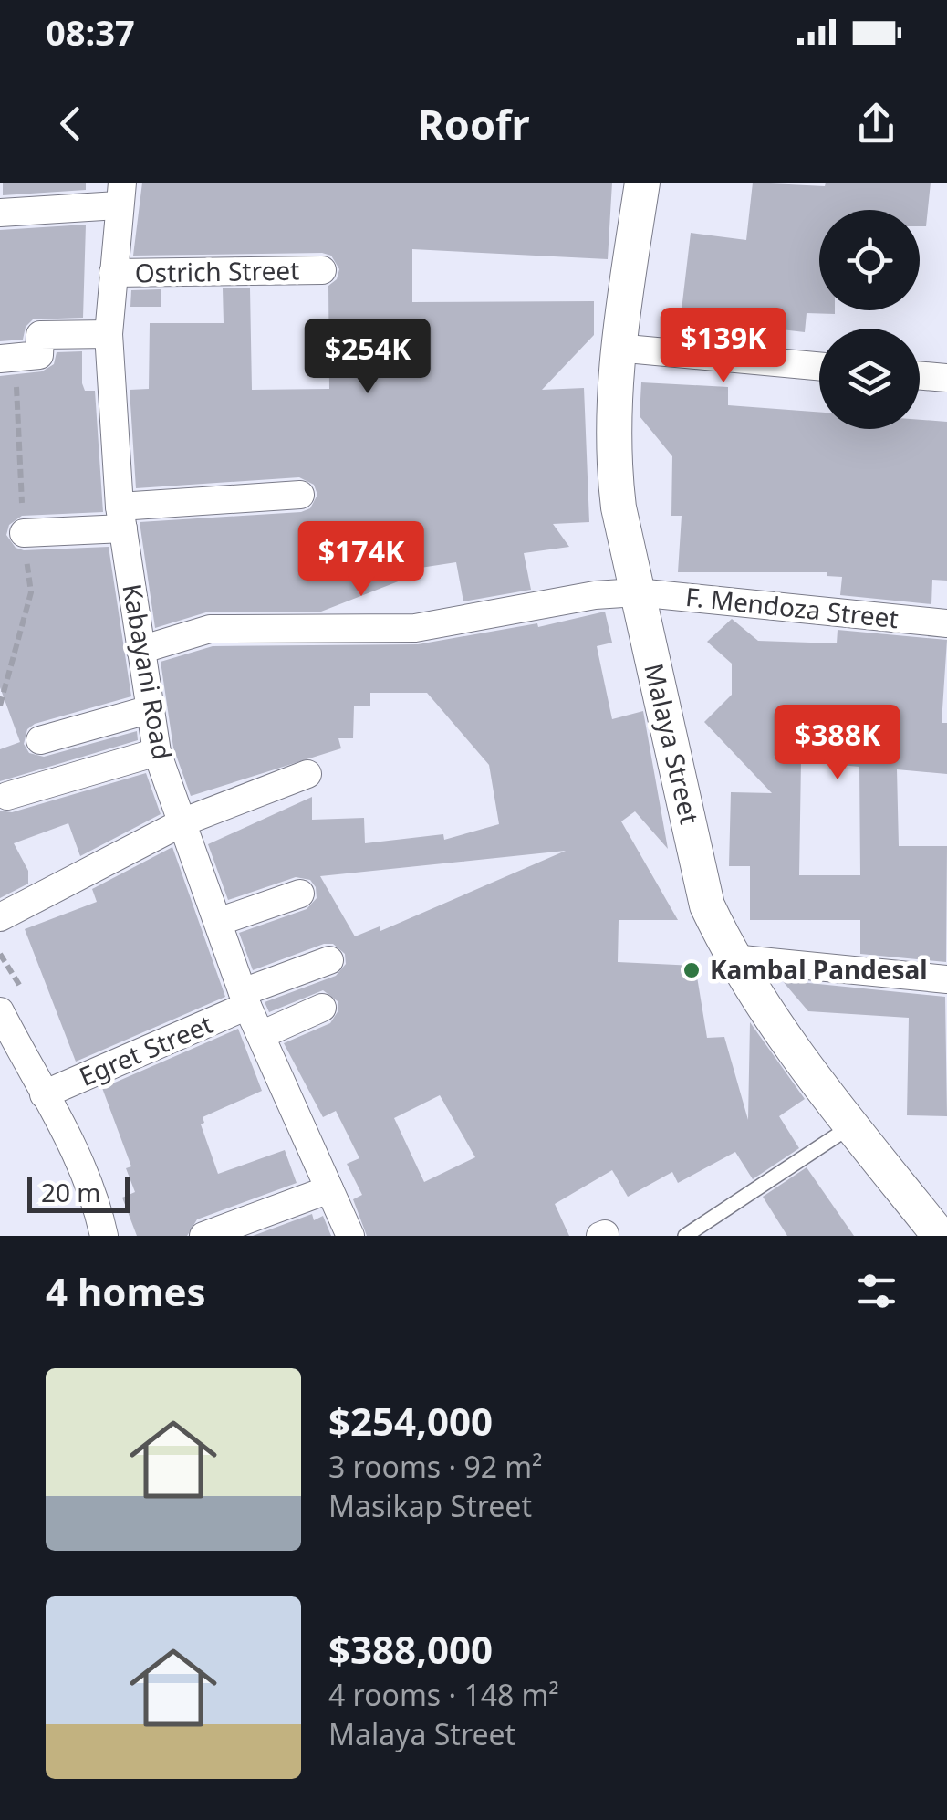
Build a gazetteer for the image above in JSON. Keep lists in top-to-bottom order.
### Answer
{
  "streets": {
    "street": [
      "Ostrich Street",
      "F. Mendoza Street",
      "Kabayani Road",
      "Malaya Street",
      "Egret Street"
    ]
  },
  "crossings": [
    ["Ostrich Street", "Kabayani Road"],
    ["F. Mendoza Street", "Kabayani Road"],
    ["F. Mendoza Street", "Malaya Street"],
    ["Kabayani Road", "Egret Street"]
  ],
  "places": ["Kambal Pandesal"],
  "scale_bar": "20 m",
  "page": {
    "status": "08:37",
    "header": "Roofr",
    "price": [
      "$139K",
      "$254K",
      "$174K",
      "$388K"
    ],
    "scale": "20 m",
    "heading": "4 homes",
    "list": [
      {
        "name": "$254,000",
        "note": "3 rooms · 92 m² · Masikap Street"
      },
      {
        "name": "$388,000",
        "note": "4 rooms · 148 m² · Malaya Street"
      }
    ]
  }
}
